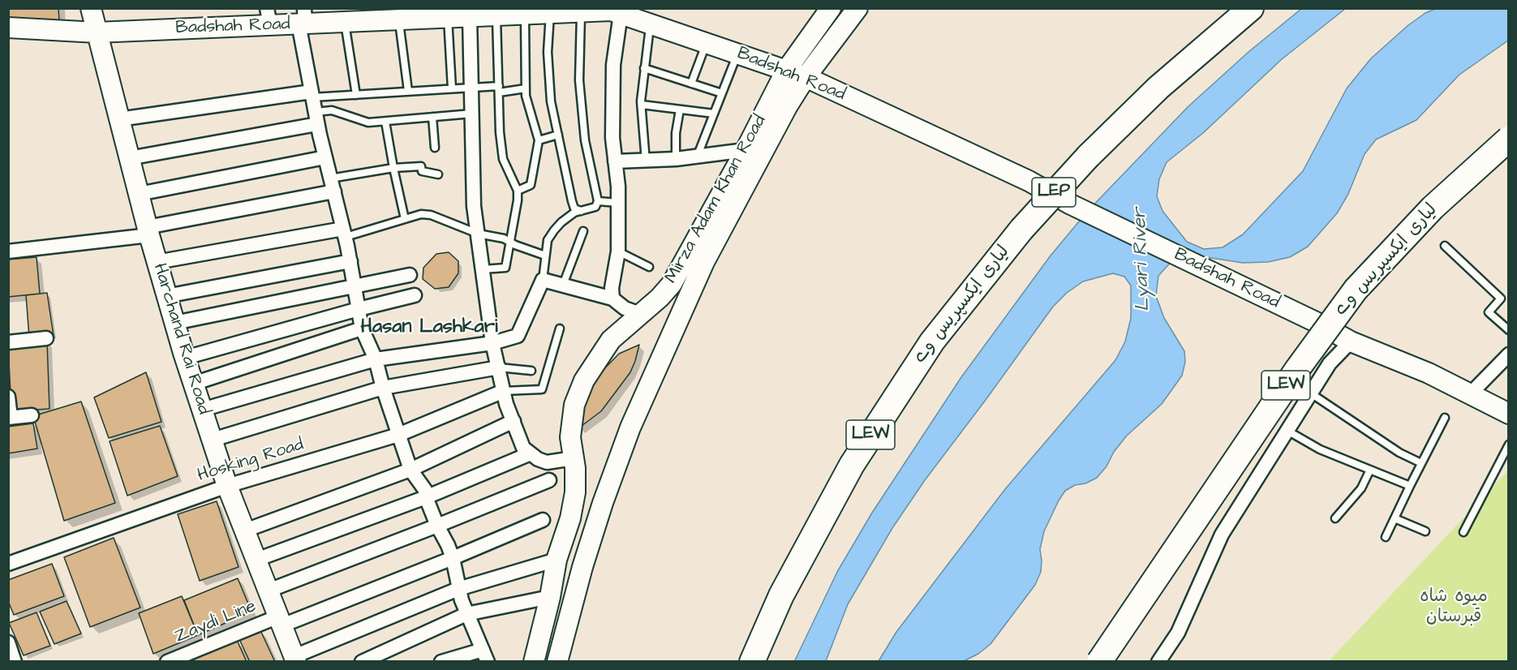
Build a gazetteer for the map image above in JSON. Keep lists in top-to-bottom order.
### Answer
{
  "streets": {
    "highway": ["LEP", "لیاری ایکسپریس وے", "LEW"],
    "main road": ["Badshah Road", "Mirza Adam Khan Road", "Harchand Rai Road"],
    "street": ["Hosking Road", "Zaydi Line"]
  },
  "crossings": [
    ["Badshah Road", "Mirza Adam Khan Road"],
    ["Badshah Road", "Harchand Rai Road"],
    ["Harchand Rai Road", "Hosking Road"],
    ["Harchand Rai Road", "Zaydi Line"]
  ],
  "districts": ["Hasan Lashkari"],
  "water": ["Lyari River"],
  "parks": ["میوہ شاہ قبرستان"]
}
